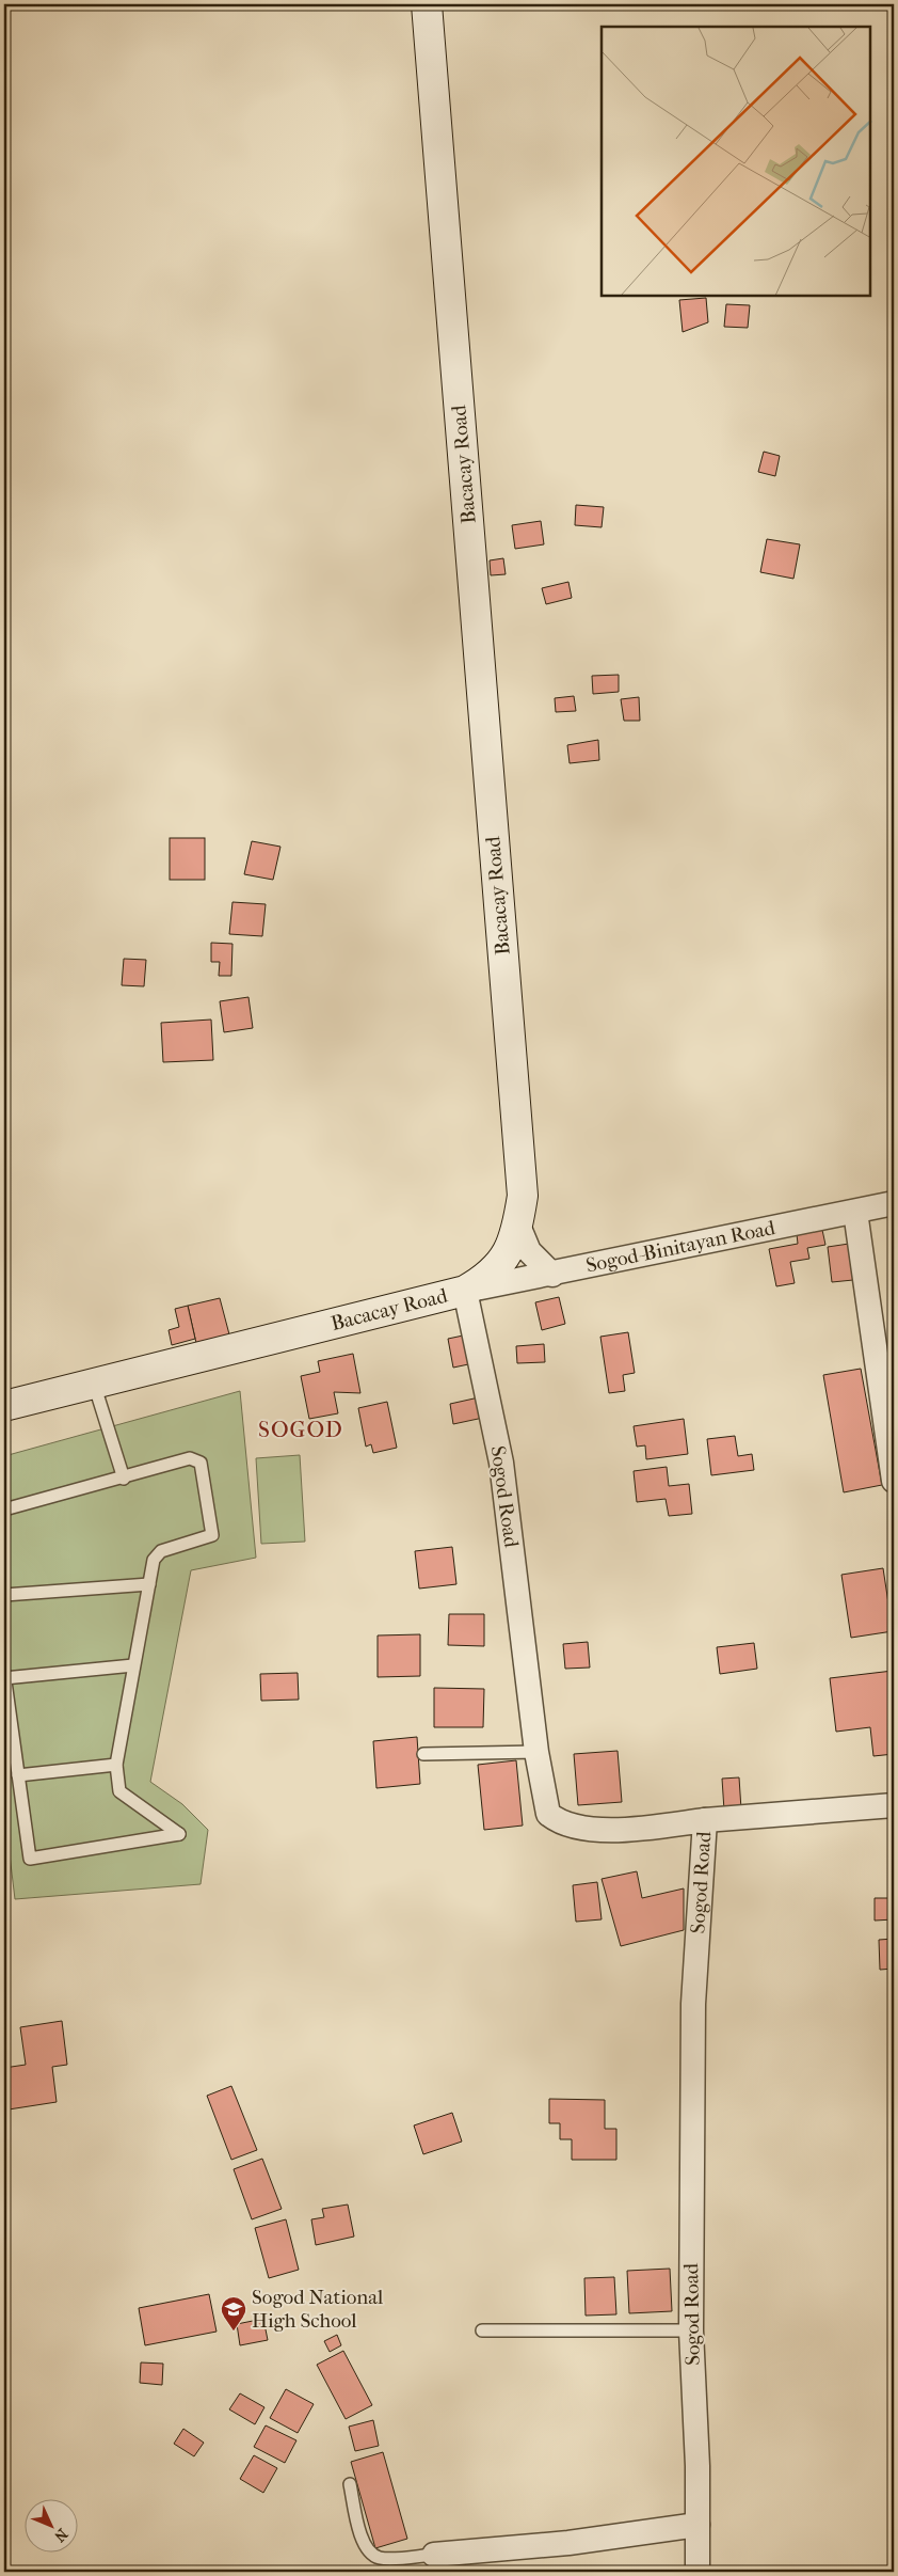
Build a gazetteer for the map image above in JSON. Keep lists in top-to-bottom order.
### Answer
{
  "streets": {
    "main road": ["Bacacay Road"],
    "street": ["Sogod-Binitayan Road", "Sogod Road"]
  },
  "crossings": [
    ["Bacacay Road", "Sogod-Binitayan Road"],
    ["Bacacay Road", "Sogod Road"],
    ["Sogod-Binitayan Road", "Sogod Road"]
  ],
  "districts": ["SOGOD"],
  "places": {
    "school or university": ["Sogod National High School"]
  },
  "north": "bottom right"
}
